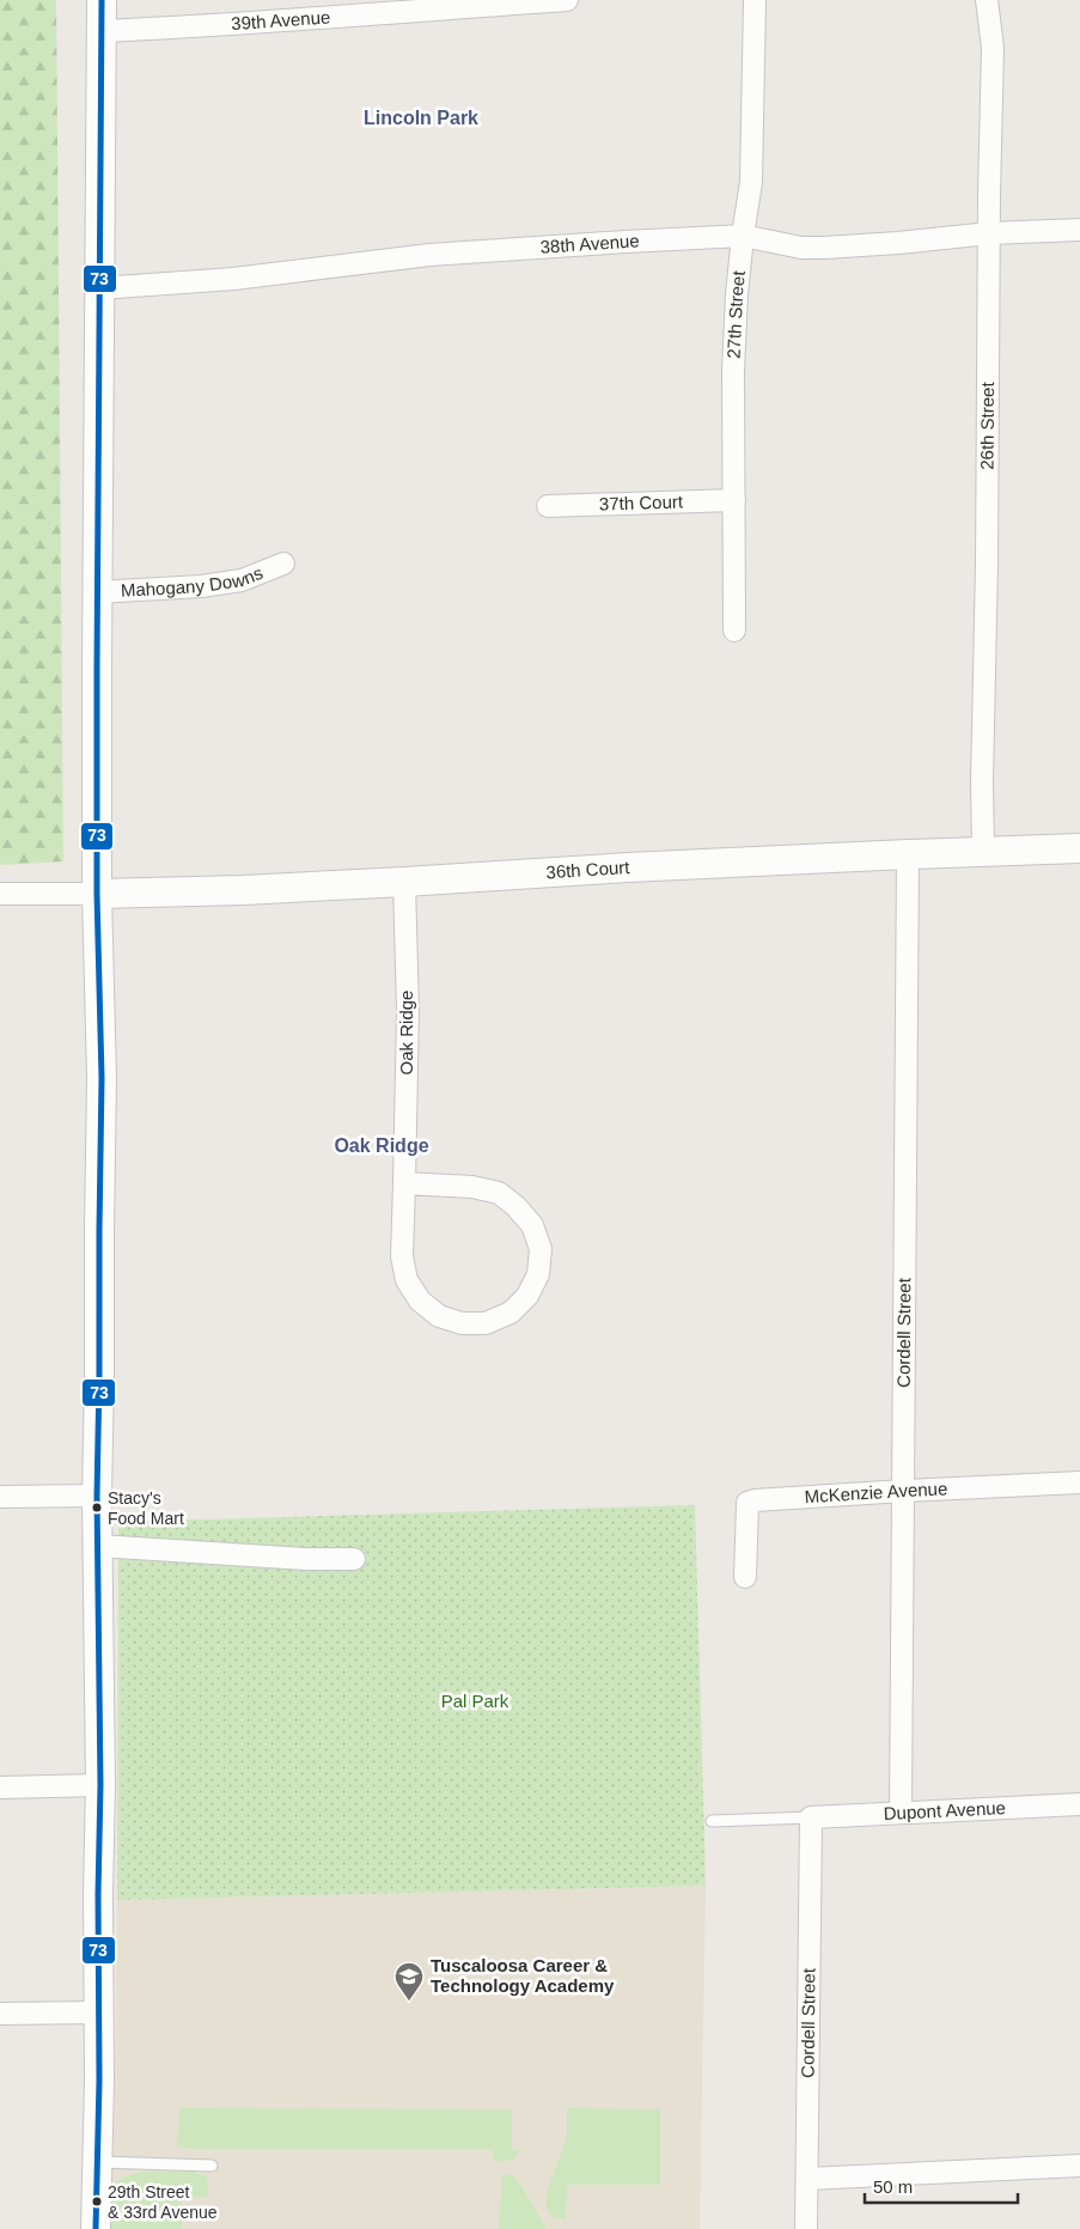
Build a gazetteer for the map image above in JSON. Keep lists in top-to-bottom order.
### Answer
{
  "streets": {
    "street": [
      "39th Avenue",
      "38th Avenue",
      "27th Street",
      "26th Street",
      "37th Court",
      "Mahogany Downs",
      "36th Court",
      "Oak Ridge",
      "Cordell Street",
      "McKenzie Avenue",
      "Dupont Avenue"
    ]
  },
  "crossings": [
    ["38th Avenue", "27th Street"],
    ["38th Avenue", "26th Street"],
    ["27th Street", "37th Court"],
    ["26th Street", "36th Court"],
    ["36th Court", "Oak Ridge"],
    ["36th Court", "Cordell Street"],
    ["Cordell Street", "McKenzie Avenue"],
    ["Cordell Street", "Dupont Avenue"]
  ],
  "districts": ["Lincoln Park", "Oak Ridge"],
  "parks": ["Pal Park"],
  "places": {
    "other": ["Stacy's Food Mart", "29th Street & 33rd Avenue"],
    "school or university": ["Tuscaloosa Career & Technology Academy"]
  },
  "lines": ["transit line 73"],
  "scale_bar": "50 m"
}
